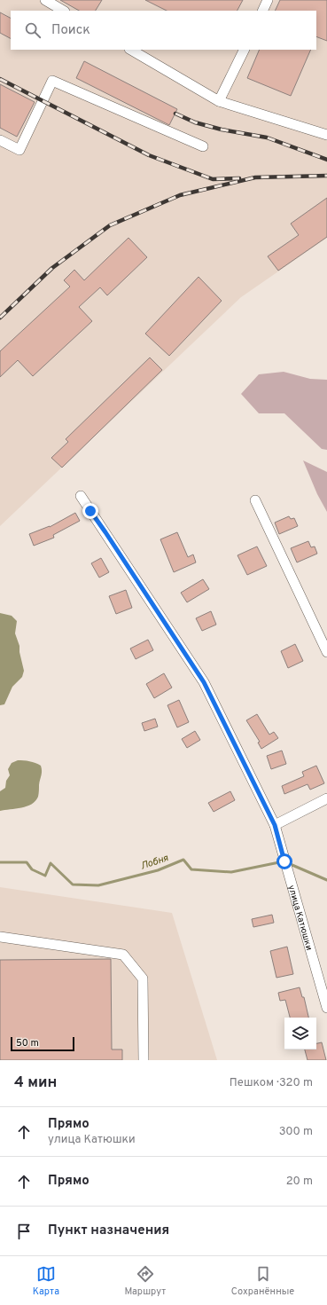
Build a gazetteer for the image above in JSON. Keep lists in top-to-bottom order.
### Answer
{
  "streets": {
    "street": ["улица Катюшки"]
  },
  "water": ["Лобня"],
  "scale_bar": "50 m",
  "page": {
    "search": "Поиск",
    "scale": "50 m",
    "heading": ["4 мин", "Пешком · 320 m"],
    "list": [
      ["Прямо", "улица Катюшки", "300 m"],
      ["Прямо", "20 m"],
      "Пункт назначения"
    ],
    "nav": ["Карта", "Маршрут", "Сохранённые"]
  }
}
